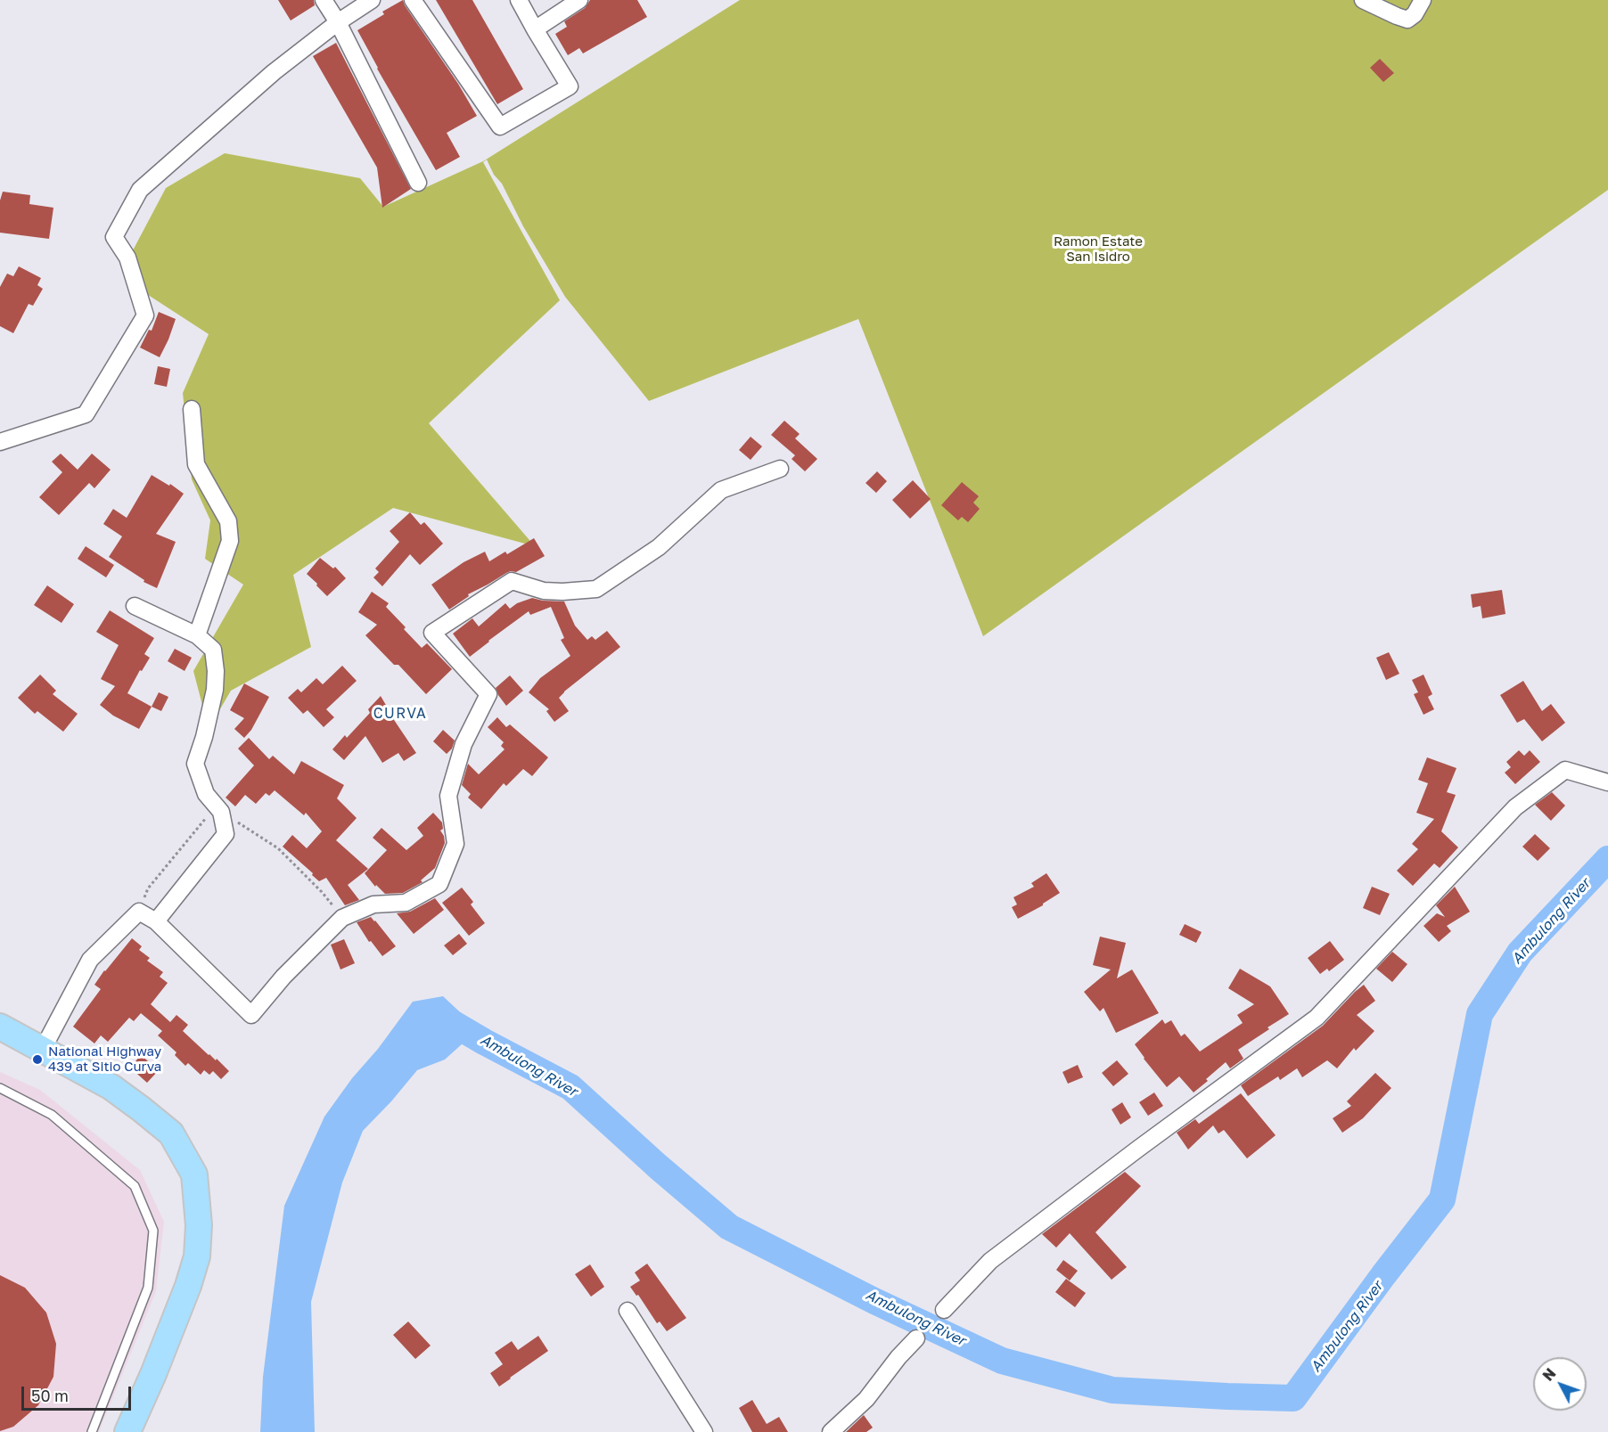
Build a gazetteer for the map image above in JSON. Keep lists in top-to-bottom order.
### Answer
{
  "districts": ["CURVA"],
  "water": ["Ambulong River"],
  "parks": ["Ramon Estate San Isidro"],
  "places": ["National Highway 439 at Sitio Curva"],
  "scale_bar": "50 m",
  "north": "top left"
}
